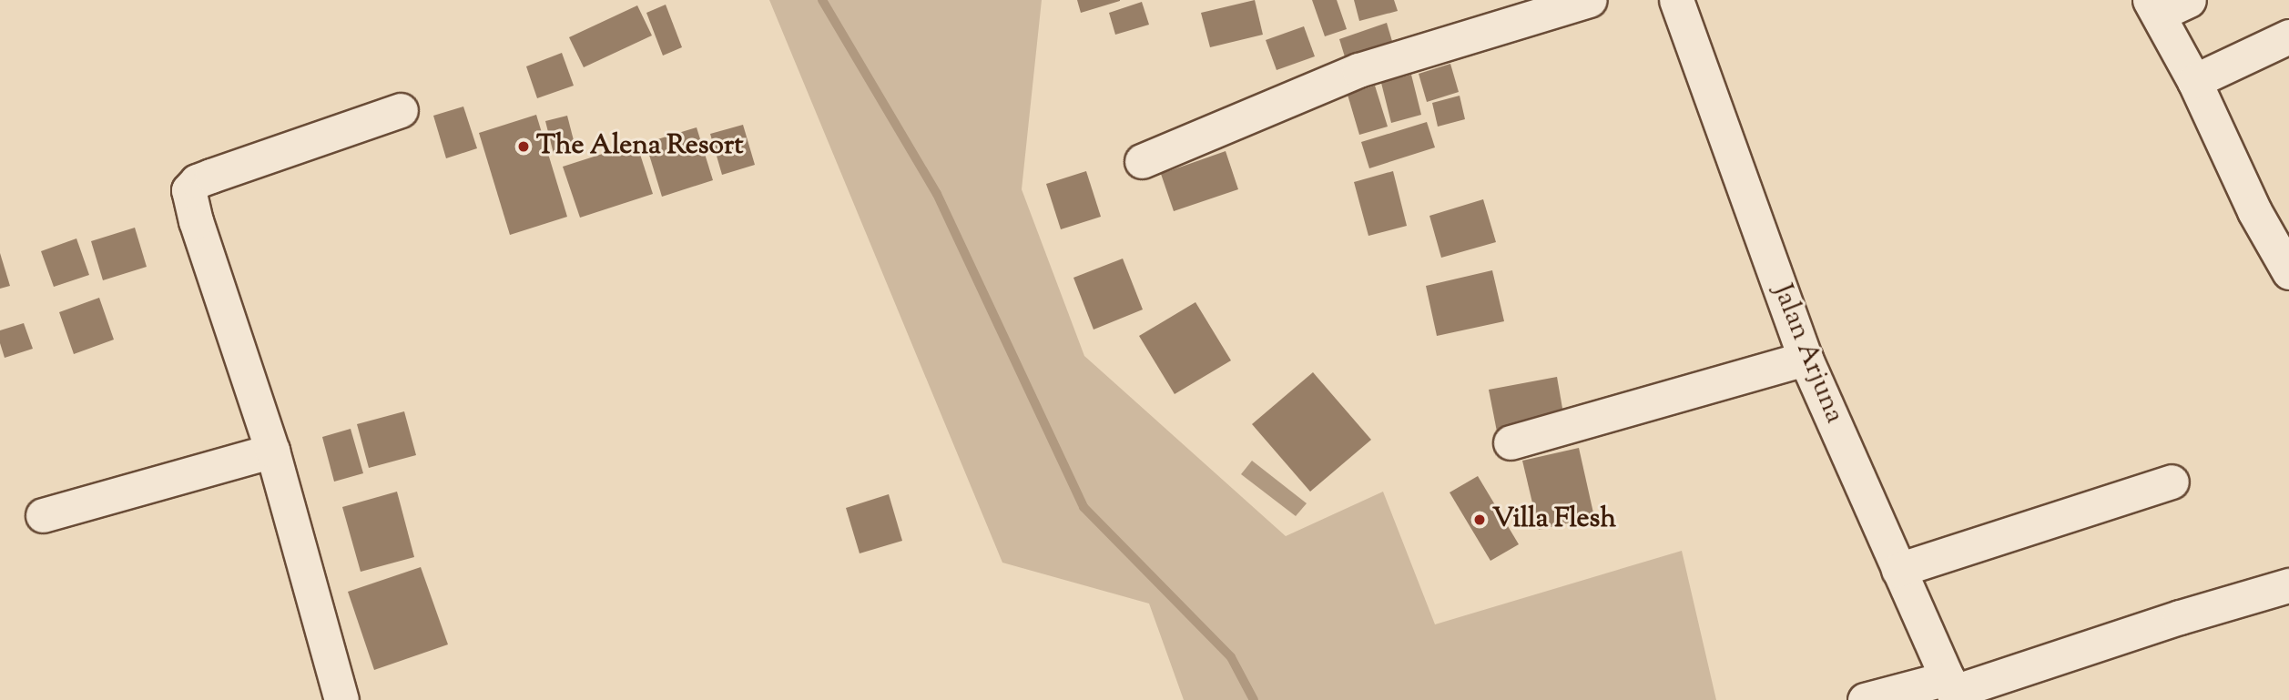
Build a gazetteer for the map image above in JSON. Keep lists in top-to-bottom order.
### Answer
{
  "streets": {
    "street": ["Jalan Arjuna"]
  },
  "places": ["The Alena Resort", "Villa Flesh"]
}
